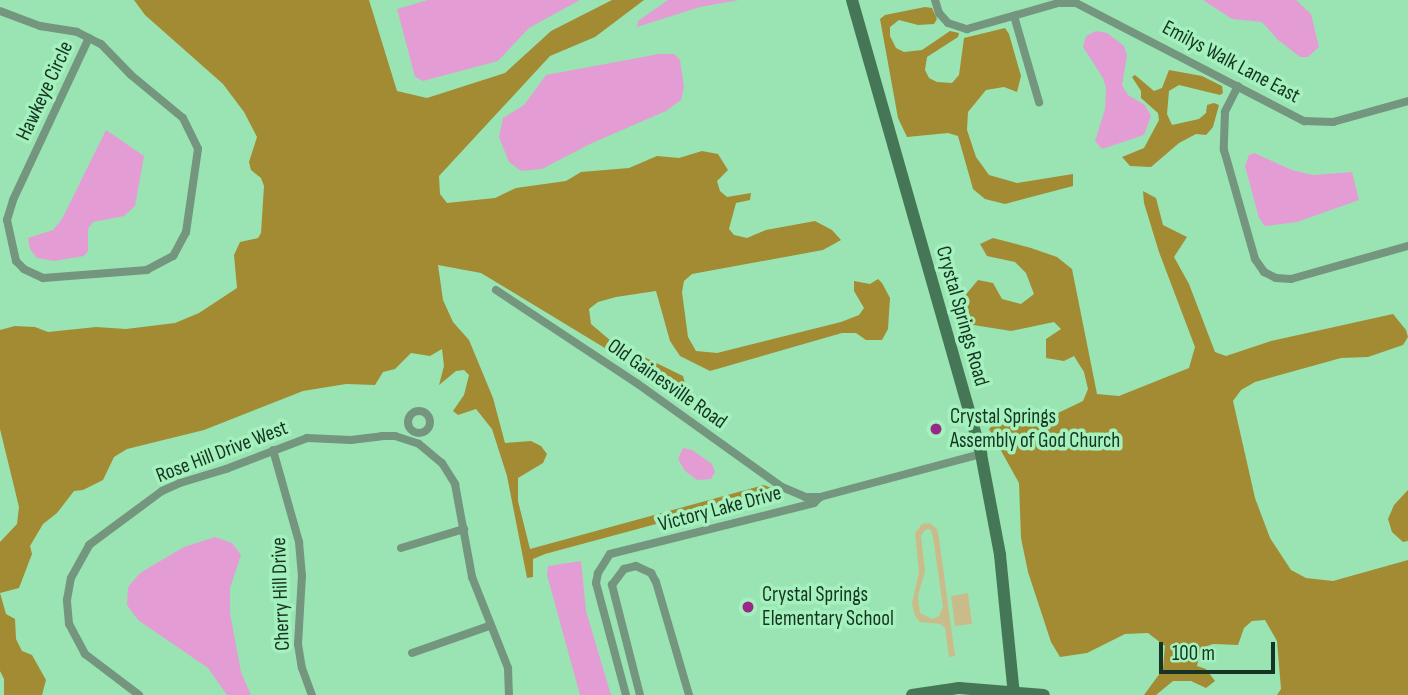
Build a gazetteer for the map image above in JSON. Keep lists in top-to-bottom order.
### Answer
{
  "streets": {
    "street": [
      "Emilys Walk Lane East",
      "Hawkeye Circle",
      "Crystal Springs Road",
      "Old Gainesville Road",
      "Rose Hill Drive West",
      "Victory Lake Drive",
      "Cherry Hill Drive"
    ]
  },
  "crossings": [
    ["Crystal Springs Road", "Victory Lake Drive"],
    ["Old Gainesville Road", "Victory Lake Drive"],
    ["Rose Hill Drive West", "Cherry Hill Drive"]
  ],
  "places": ["Crystal Springs Assembly of God Church", "Crystal Springs Elementary School"],
  "scale_bar": "100 m"
}
